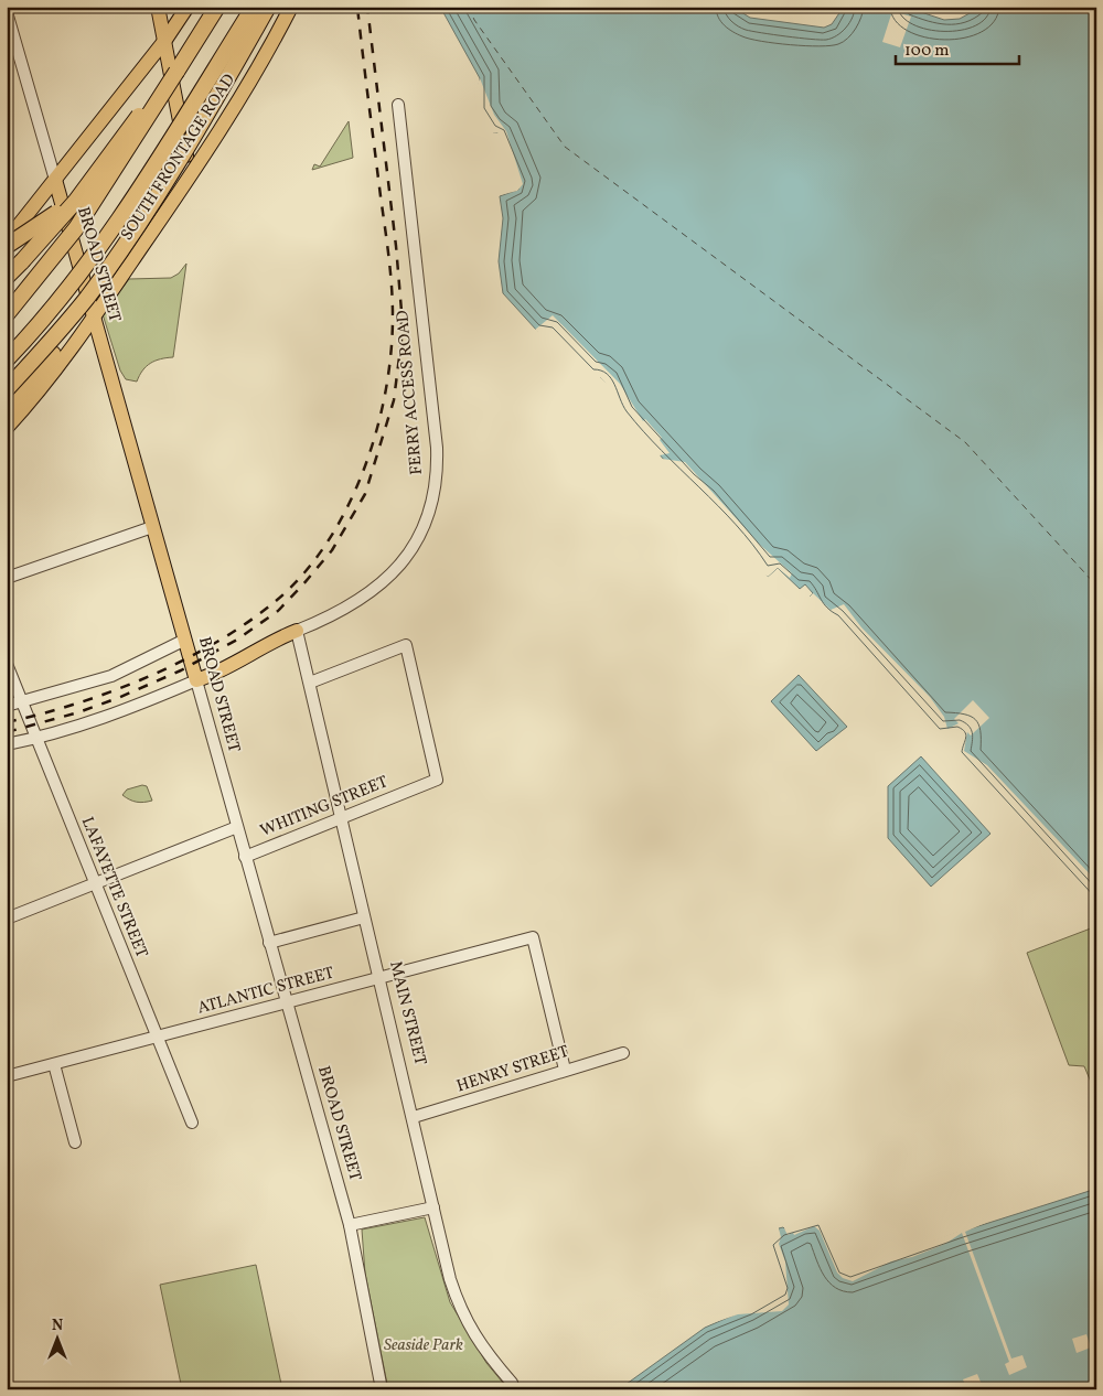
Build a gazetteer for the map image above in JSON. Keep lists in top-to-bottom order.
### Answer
{
  "streets": {
    "main road": ["SOUTH FRONTAGE ROAD", "BROAD STREET", "FERRY ACCESS ROAD"],
    "street": [
      "WHITING STREET",
      "LAFAYETTE STREET",
      "ATLANTIC STREET",
      "MAIN STREET",
      "HENRY STREET"
    ]
  },
  "crossings": [
    ["SOUTH FRONTAGE ROAD", "BROAD STREET"],
    ["BROAD STREET", "FERRY ACCESS ROAD"],
    ["BROAD STREET", "WHITING STREET"],
    ["BROAD STREET", "ATLANTIC STREET"],
    ["FERRY ACCESS ROAD", "MAIN STREET"],
    ["WHITING STREET", "MAIN STREET"],
    ["LAFAYETTE STREET", "ATLANTIC STREET"],
    ["ATLANTIC STREET", "MAIN STREET"],
    ["ATLANTIC STREET", "HENRY STREET"],
    ["MAIN STREET", "HENRY STREET"]
  ],
  "parks": ["Seaside Park"],
  "scale_bar": "100 m",
  "north": "top"
}
